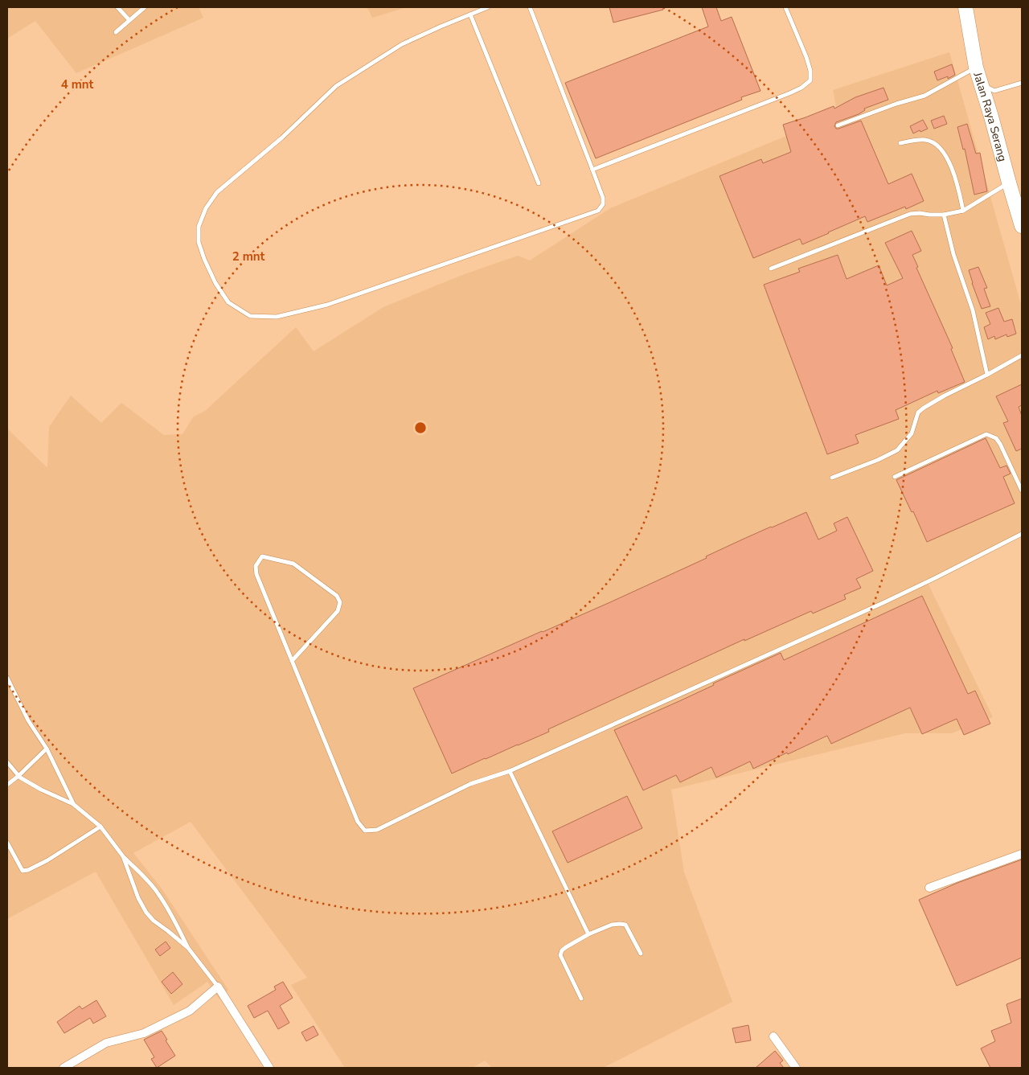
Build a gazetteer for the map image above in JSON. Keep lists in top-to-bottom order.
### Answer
{
  "streets": {
    "highway": ["Jalan Raya Serang"]
  },
  "rings": ["4 mnt", "2 mnt"]
}
